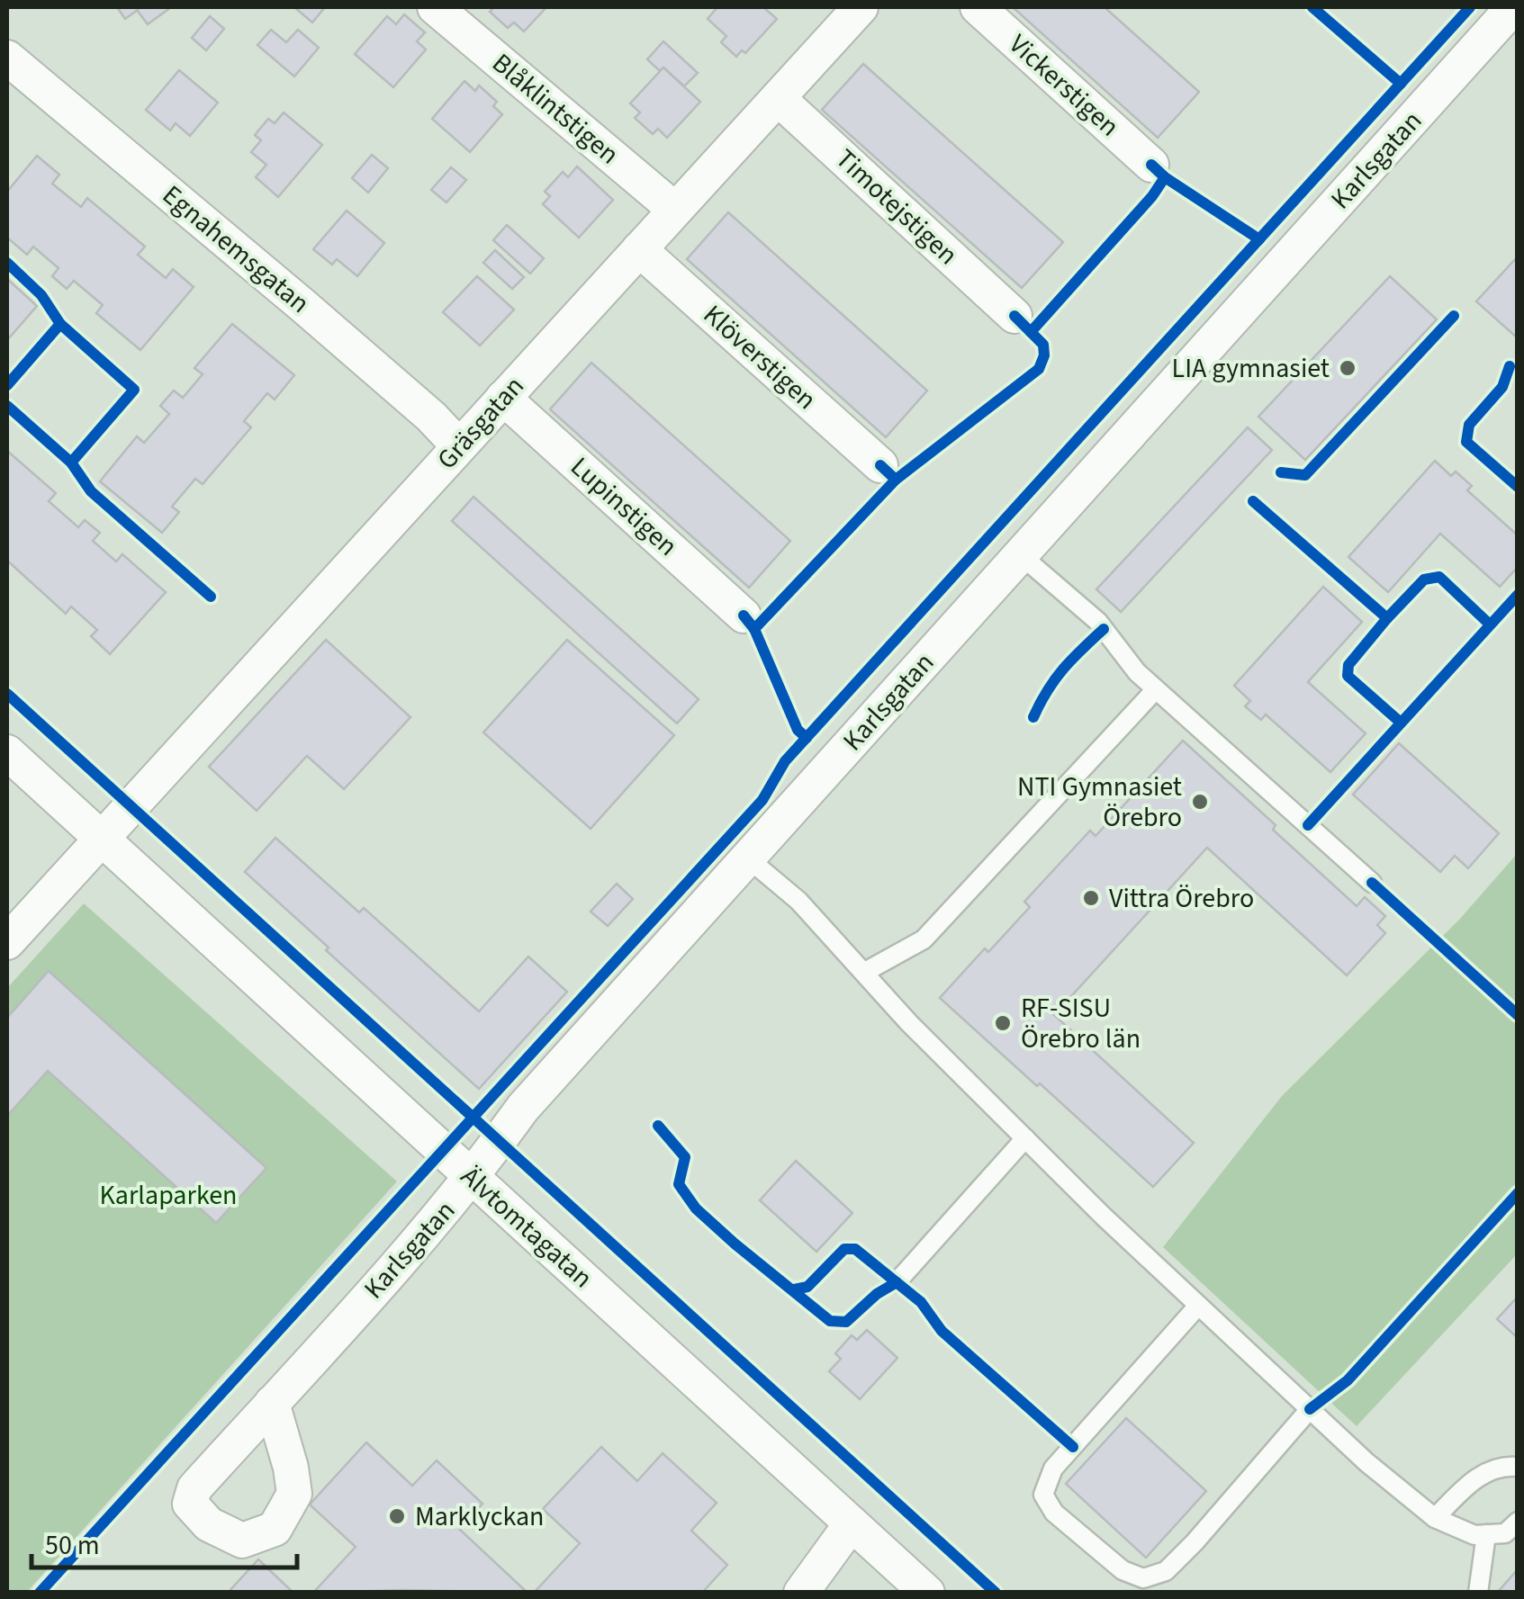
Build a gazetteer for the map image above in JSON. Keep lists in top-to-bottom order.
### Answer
{
  "streets": {
    "street": [
      "Vickerstigen",
      "Blåklintstigen",
      "Karlsgatan",
      "Timotejstigen",
      "Egnahemsgatan",
      "Klöverstigen",
      "Gräsgatan",
      "Lupinstigen",
      "Älvtomtagatan"
    ]
  },
  "crossings": [
    ["Blåklintstigen", "Gräsgatan"],
    ["Karlsgatan", "Älvtomtagatan"],
    ["Timotejstigen", "Gräsgatan"],
    ["Egnahemsgatan", "Gräsgatan"],
    ["Klöverstigen", "Gräsgatan"],
    ["Gräsgatan", "Lupinstigen"],
    ["Gräsgatan", "Älvtomtagatan"]
  ],
  "parks": ["Karlaparken"],
  "places": [
    "LIA gymnasiet",
    "NTI Gymnasiet Örebro",
    "Vittra Örebro",
    "RF-SISU Örebro län",
    "Marklyckan"
  ],
  "scale_bar": "50 m"
}
